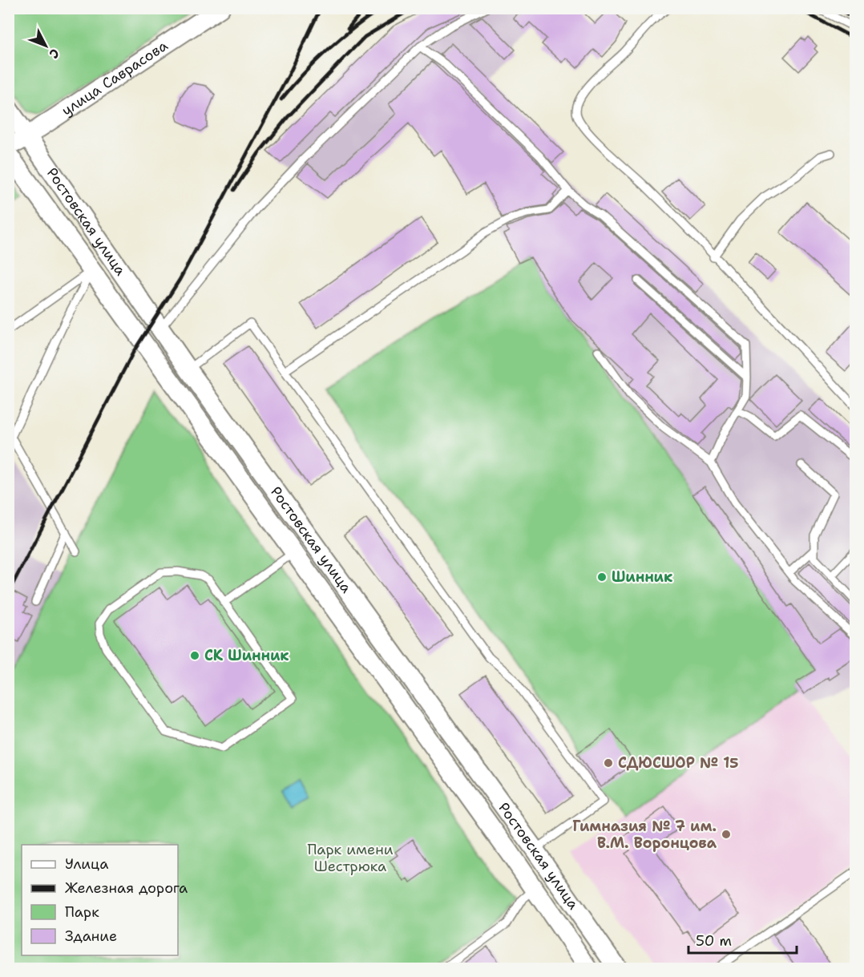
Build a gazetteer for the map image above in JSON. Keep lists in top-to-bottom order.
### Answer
{
  "streets": {
    "street": ["улица Саврасова", "Ростовская улица"]
  },
  "crossings": [
    ["улица Саврасова", "Ростовская улица"]
  ],
  "parks": ["Парк имени Шестрюка"],
  "places": [
    "Шинник",
    "СК Шинник",
    "СДЮСШОР № 15",
    "Гимназия № 7 им. В.М. Воронцова"
  ],
  "legend": [
    "Улица",
    "Железная дорога",
    "Парк",
    "Здание"
  ],
  "scale_bar": "50 m",
  "north": "bottom right"
}
